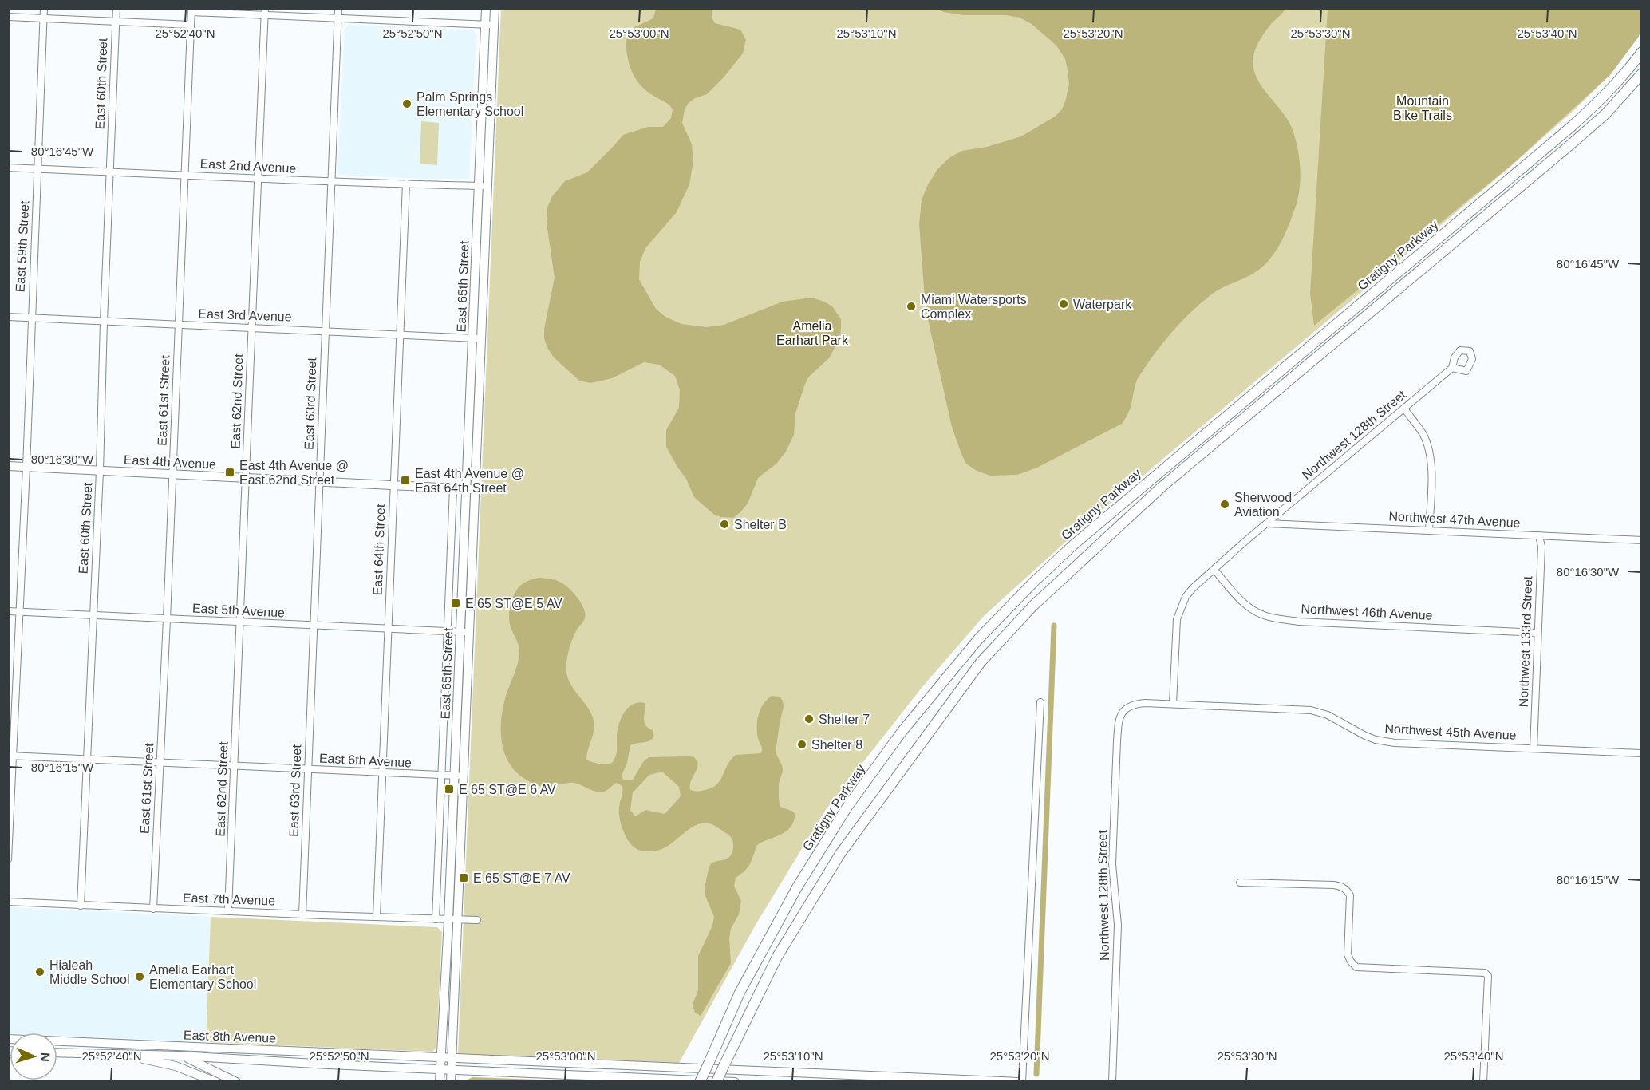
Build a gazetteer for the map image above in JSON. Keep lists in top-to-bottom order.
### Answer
{
  "streets": {
    "highway": ["Gratigny Parkway"],
    "main road": ["East 65th Street", "East 4th Avenue", "East 8th Avenue"],
    "street": [
      "East 60th Street",
      "East 2nd Avenue",
      "East 59th Street",
      "East 3rd Avenue",
      "East 61st Street",
      "East 62nd Street",
      "East 63rd Street",
      "Northwest 128th Street",
      "Northwest 47th Avenue",
      "East 64th Street",
      "East 5th Avenue",
      "Northwest 46th Avenue",
      "Northwest 133rd Street",
      "Northwest 45th Avenue",
      "East 6th Avenue",
      "East 7th Avenue"
    ]
  },
  "crossings": [
    ["East 60th Street", "East 2nd Avenue"],
    ["East 60th Street", "East 3rd Avenue"],
    ["East 60th Street", "East 4th Avenue"],
    ["East 60th Street", "East 5th Avenue"],
    ["East 60th Street", "East 6th Avenue"],
    ["East 60th Street", "East 7th Avenue"],
    ["East 2nd Avenue", "East 59th Street"],
    ["East 2nd Avenue", "East 65th Street"],
    ["East 2nd Avenue", "East 61st Street"],
    ["East 2nd Avenue", "East 62nd Street"],
    ["East 2nd Avenue", "East 63rd Street"],
    ["East 2nd Avenue", "East 64th Street"],
    ["East 59th Street", "East 3rd Avenue"],
    ["East 59th Street", "East 4th Avenue"],
    ["East 59th Street", "East 5th Avenue"],
    ["East 59th Street", "East 6th Avenue"],
    ["East 65th Street", "East 3rd Avenue"],
    ["East 65th Street", "East 4th Avenue"],
    ["East 65th Street", "East 5th Avenue"],
    ["East 65th Street", "East 6th Avenue"],
    ["East 65th Street", "East 7th Avenue"],
    ["East 65th Street", "East 8th Avenue"],
    ["East 3rd Avenue", "East 61st Street"],
    ["East 3rd Avenue", "East 62nd Street"],
    ["East 3rd Avenue", "East 63rd Street"],
    ["East 3rd Avenue", "East 64th Street"],
    ["East 61st Street", "East 4th Avenue"],
    ["East 61st Street", "East 5th Avenue"],
    ["East 61st Street", "East 6th Avenue"],
    ["East 61st Street", "East 7th Avenue"],
    ["East 62nd Street", "East 4th Avenue"],
    ["East 62nd Street", "East 5th Avenue"],
    ["East 62nd Street", "East 6th Avenue"],
    ["East 62nd Street", "East 7th Avenue"],
    ["East 63rd Street", "East 4th Avenue"],
    ["East 63rd Street", "East 5th Avenue"],
    ["East 63rd Street", "East 6th Avenue"],
    ["East 63rd Street", "East 7th Avenue"],
    ["Northwest 128th Street", "Northwest 47th Avenue"],
    ["Northwest 128th Street", "Northwest 46th Avenue"],
    ["Northwest 128th Street", "Northwest 45th Avenue"],
    ["East 4th Avenue", "East 64th Street"],
    ["Northwest 47th Avenue", "Northwest 133rd Street"],
    ["East 64th Street", "East 5th Avenue"],
    ["East 64th Street", "East 6th Avenue"],
    ["East 64th Street", "East 7th Avenue"],
    ["Northwest 46th Avenue", "Northwest 133rd Street"],
    ["Northwest 133rd Street", "Northwest 45th Avenue"]
  ],
  "parks": ["Mountain Bike Trails", "Amelia Earhart Park"],
  "places": {
    "other": [
      "Palm Springs Elementary School",
      "Waterpark",
      "Miami Watersports Complex",
      "Sherwood Aviation",
      "Shelter B",
      "Shelter 7",
      "Shelter 8",
      "Hialeah Middle School",
      "Amelia Earhart Elementary School"
    ],
    "transit": [
      "East 4th Avenue @ East 62nd Street",
      "East 4th Avenue @ East 64th Street",
      "E 65 ST@E 5 AV",
      "E 65 ST@E 6 AV",
      "E 65 ST@E 7 AV"
    ]
  },
  "north": "right",
  "coordinates": [
    "25°52'40\"N",
    "25°52'50\"N",
    "25°53'00\"N",
    "25°53'10\"N",
    "25°53'20\"N",
    "25°53'30\"N",
    "25°53'40\"N",
    "80°16'45\"W",
    "80°16'30\"W",
    "80°16'15\"W"
  ]
}
